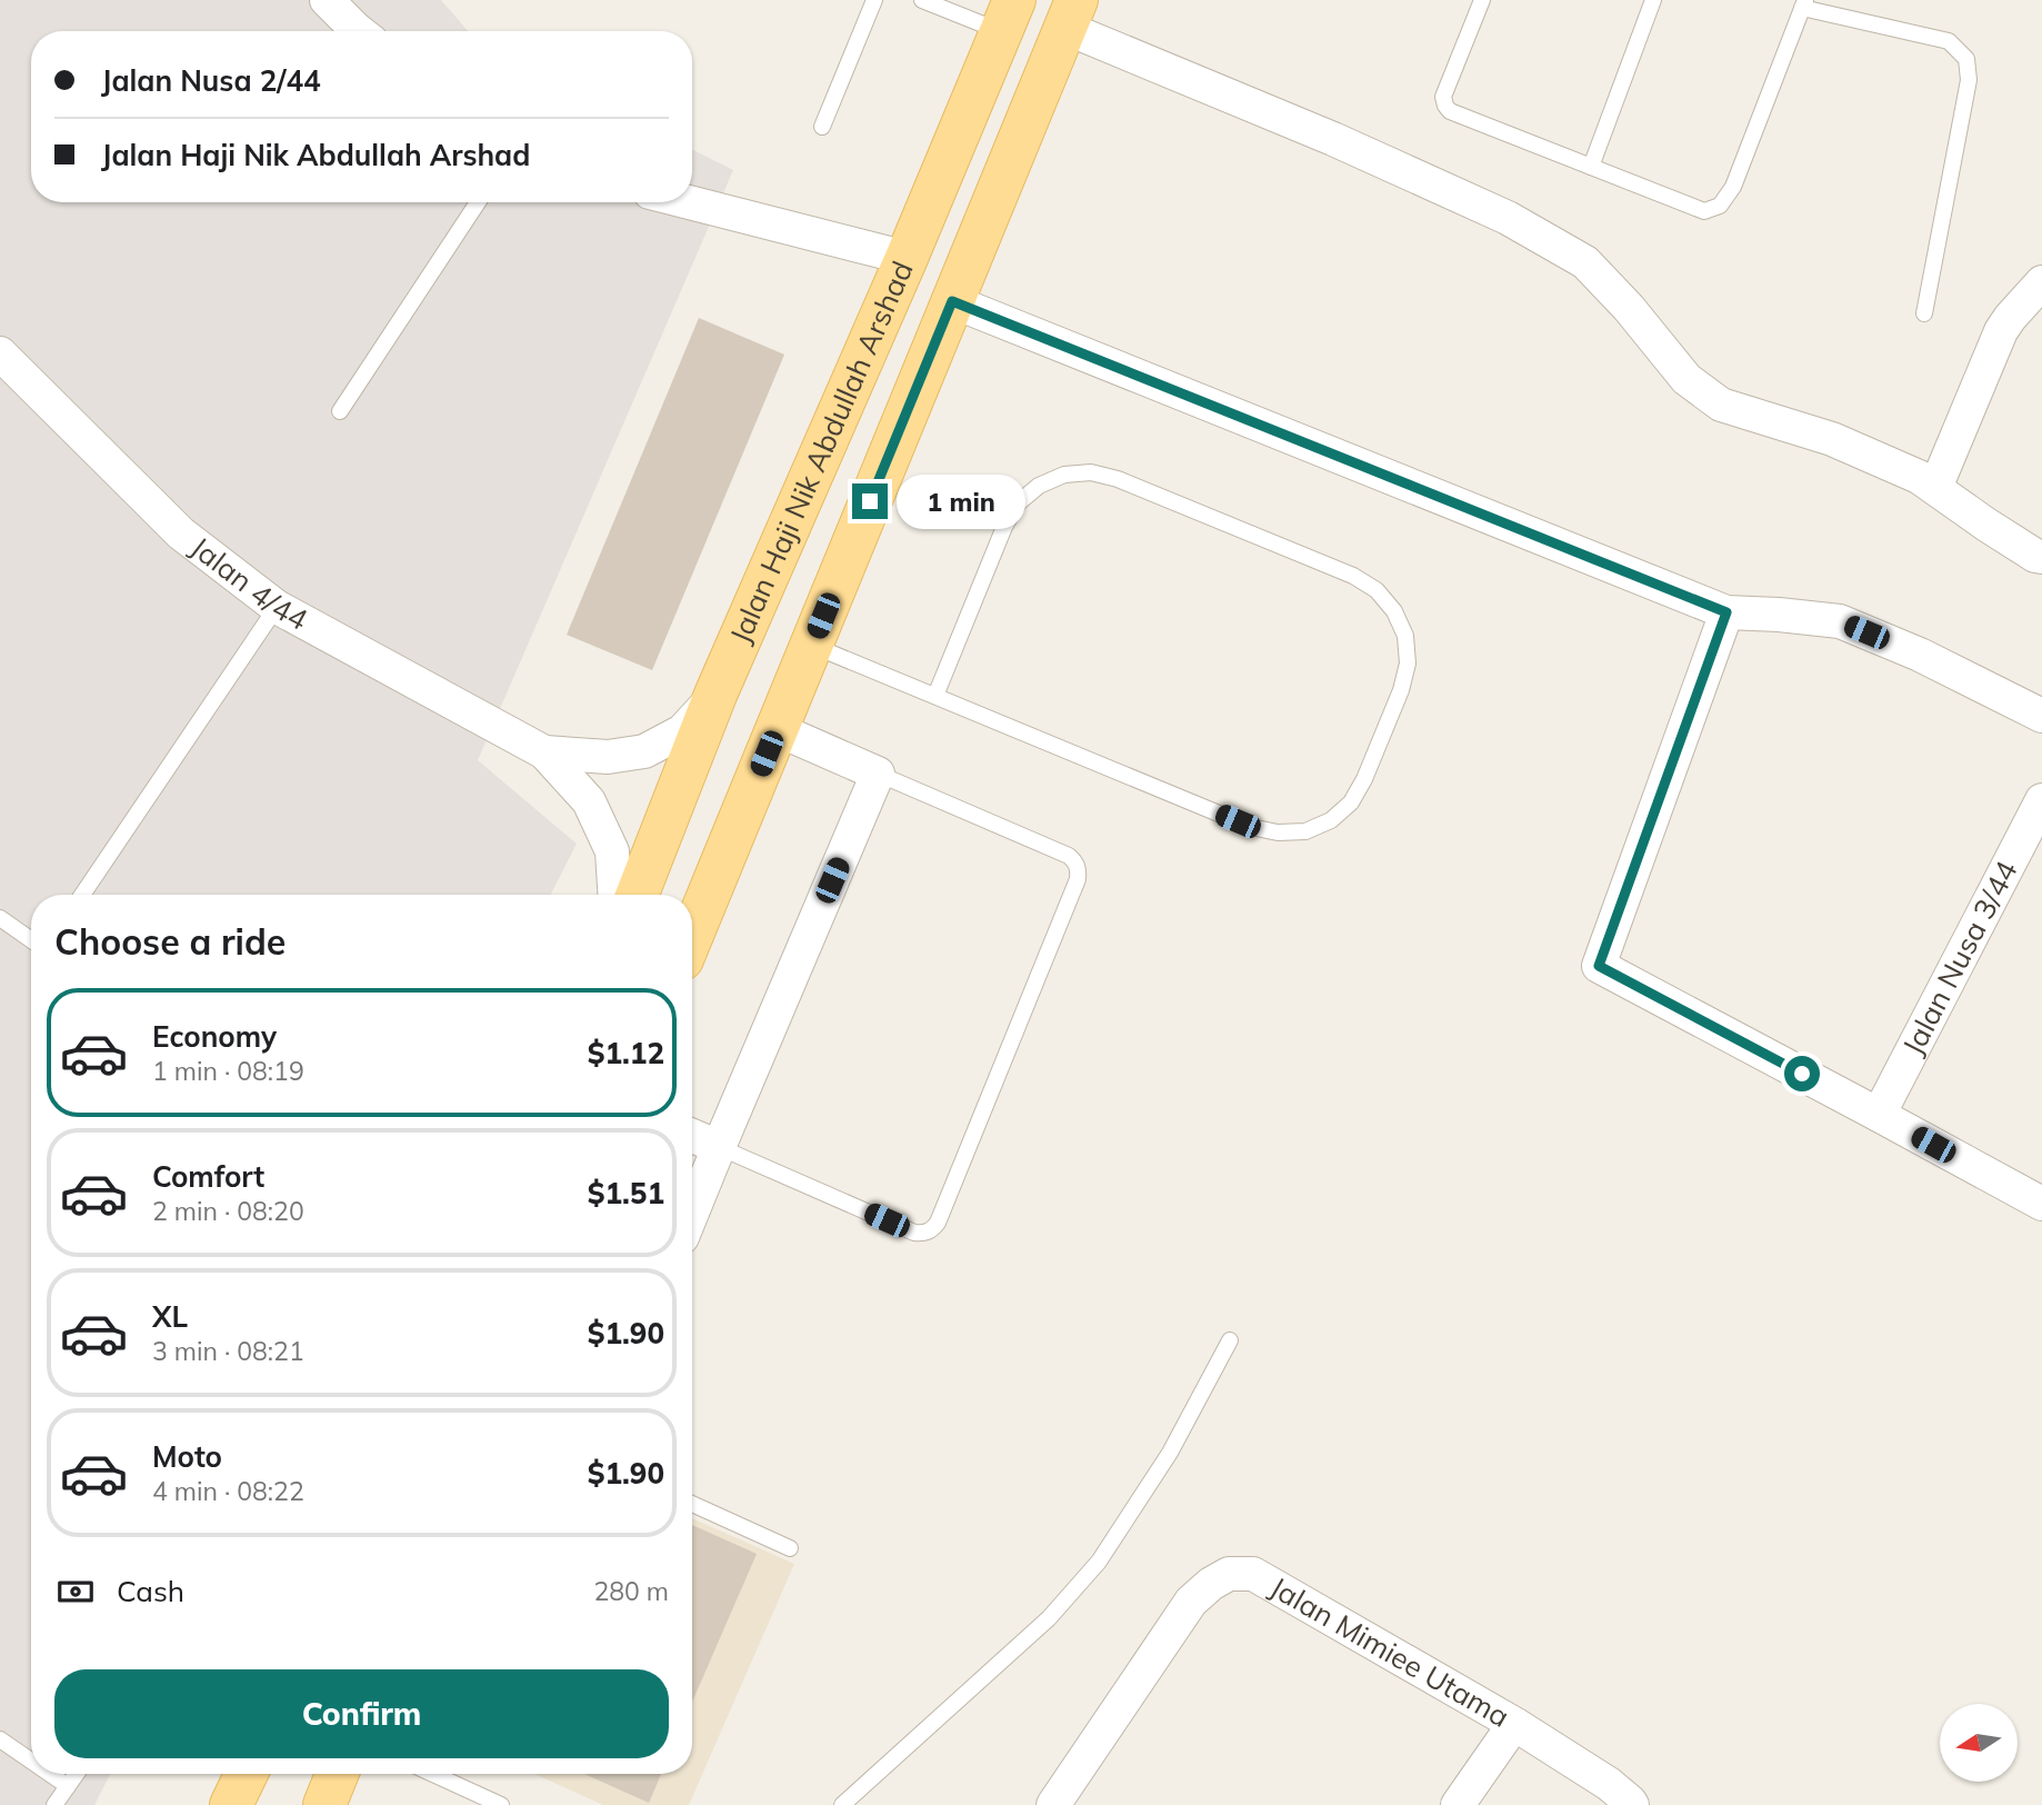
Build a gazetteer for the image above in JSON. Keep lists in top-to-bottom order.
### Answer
{
  "streets": {
    "main road": ["Jalan Haji Nik Abdullah Arshad"],
    "street": ["Jalan 4/44", "Jalan Nusa 3/44", "Jalan Mimiee Utama"]
  },
  "north": "left",
  "page": {
    "banner": ["Jalan Nusa 2/44", "Jalan Haji Nik Abdullah Arshad"],
    "bubble": "1 min",
    "heading": "Choose a ride",
    "list": [
      {
        "name": "Economy",
        "note": "1 min · 08:19",
        "value": "$1.12"
      },
      {
        "name": "Comfort",
        "note": "2 min · 08:20",
        "value": "$1.51"
      },
      {
        "name": "XL",
        "note": "3 min · 08:21",
        "value": "$1.90"
      },
      {
        "name": "Moto",
        "note": "4 min · 08:22",
        "value": "$1.90"
      }
    ],
    "pay": ["Cash", "280 m"],
    "buttons": "Confirm"
  }
}
